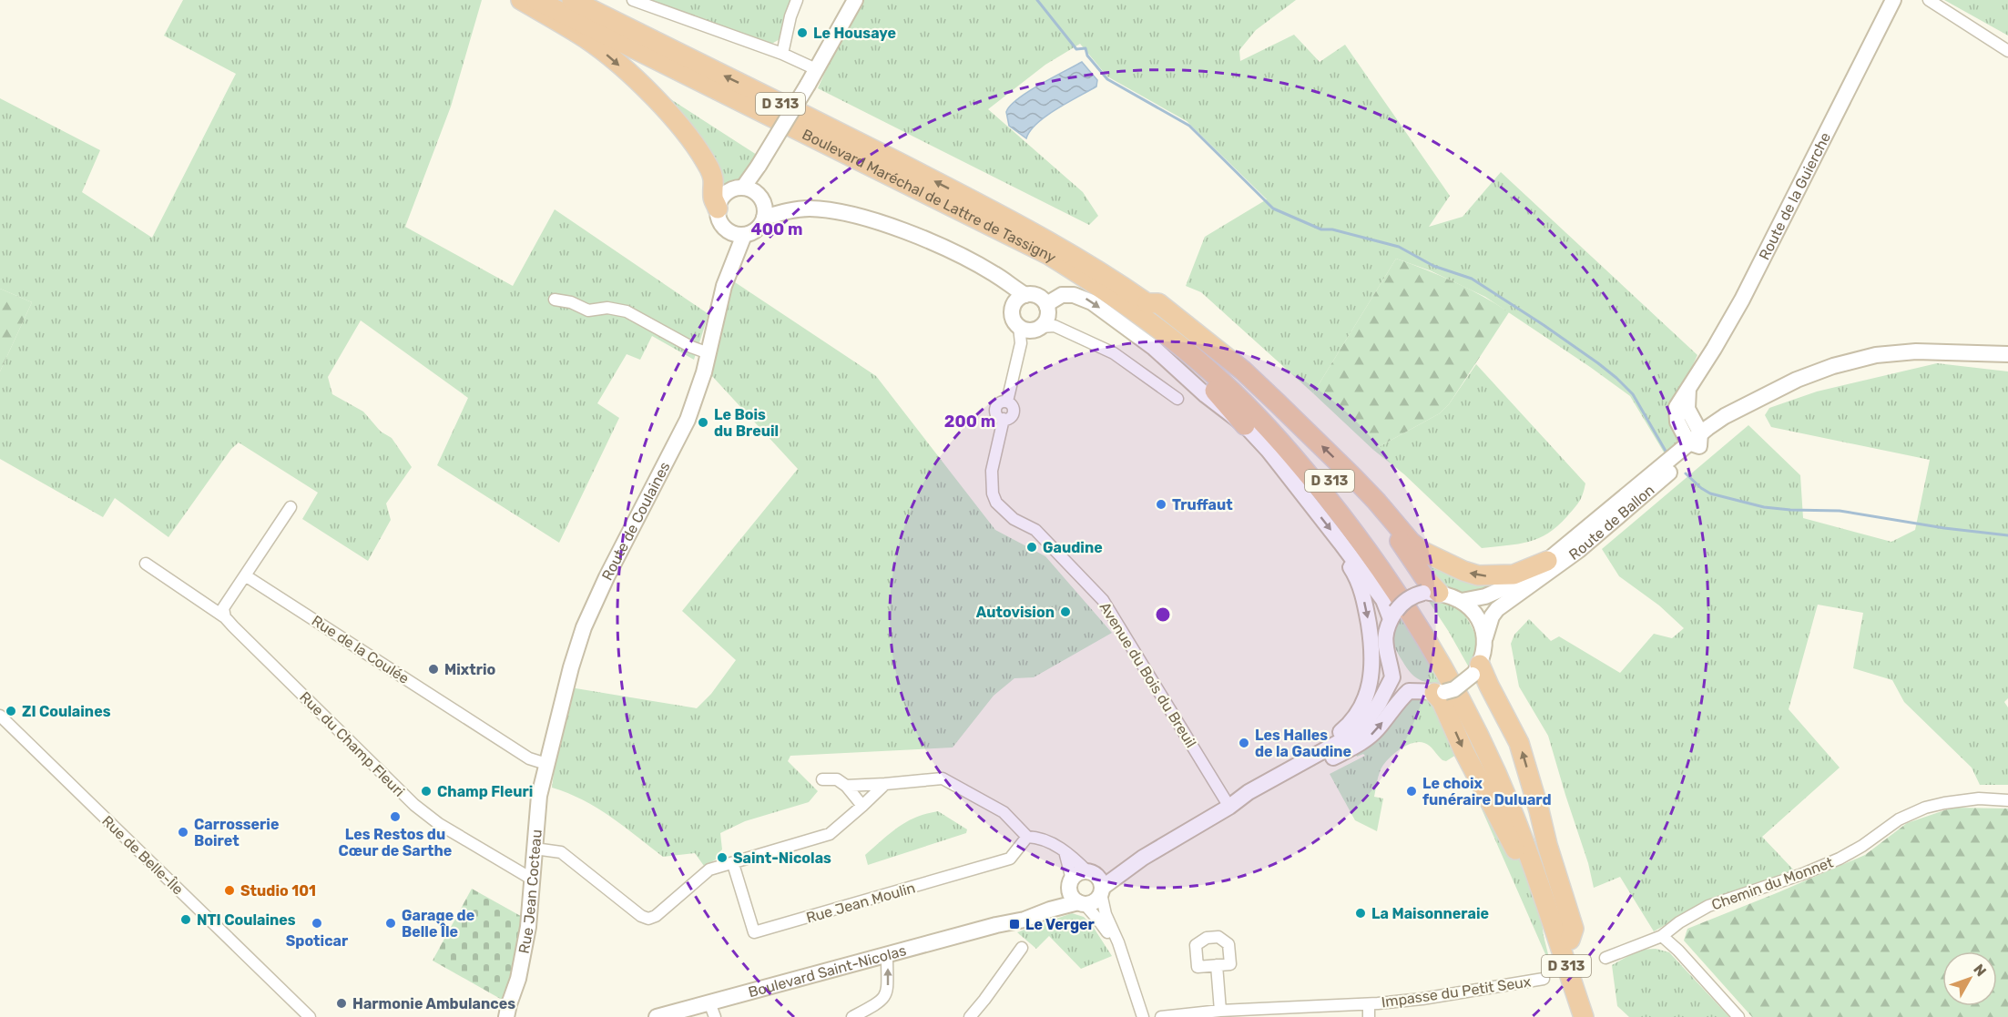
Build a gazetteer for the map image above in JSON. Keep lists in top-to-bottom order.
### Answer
{
  "streets": {
    "highway": ["D 313", "Boulevard Maréchal de Lattre de Tassigny"],
    "main road": [
      "Route de la Guierche",
      "Route de Coulaines",
      "Route de Ballon",
      "Rue Jean Cocteau",
      "Boulevard Saint-Nicolas"
    ],
    "street": [
      "Rue de la Coulée",
      "Avenue du Bois du Breuil",
      "Rue du Champ Fleuri",
      "Rue de Belle-Île",
      "Chemin du Monnet",
      "Rue Jean Moulin",
      "Impasse du Petit Seux"
    ]
  },
  "crossings": [
    ["D 313", "Boulevard Maréchal de Lattre de Tassigny"],
    ["Route de la Guierche", "Route de Ballon"],
    ["Route de Coulaines", "Rue de la Coulée"],
    ["Route de Coulaines", "Rue Jean Cocteau"],
    ["Rue de la Coulée", "Rue Jean Cocteau"],
    ["Rue du Champ Fleuri", "Rue Jean Cocteau"]
  ],
  "places": {
    "other": [
      "Le Housaye",
      "Le Bois du Breuil",
      "Truffaut",
      "Gaudine",
      "Autovision",
      "Mixtrio",
      "ZI Coulaines",
      "Les Halles de la Gaudine",
      "Champ Fleuri",
      "Le choix funéraire Duluard",
      "Les Restos du Cœur de Sarthe",
      "Carrosserie Boiret",
      "Saint-Nicolas",
      "Studio 101",
      "La Maisonneraie",
      "NTI Coulaines",
      "Spoticar",
      "Garage de Belle Île",
      "Harmonie Ambulances"
    ],
    "transit": ["Le Verger"]
  },
  "north": "top right",
  "rings": ["400 m", "200 m"]
}
